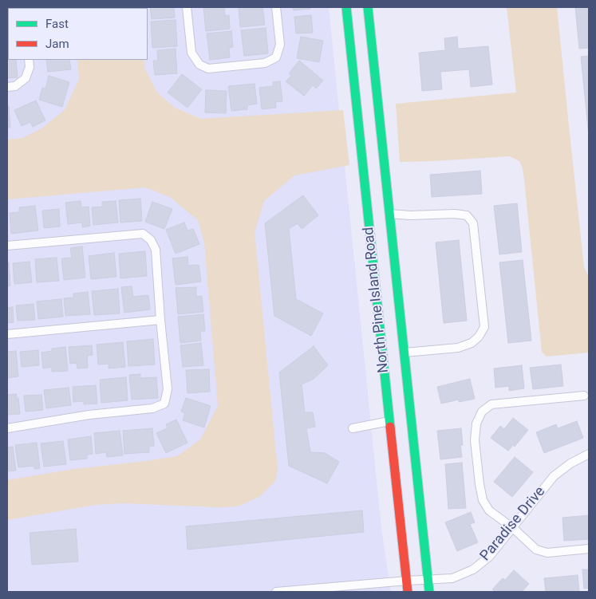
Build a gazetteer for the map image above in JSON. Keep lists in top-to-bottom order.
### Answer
{
  "streets": {
    "main road": ["North Pine Island Road"],
    "street": ["Paradise Drive"]
  },
  "crossings": [
    ["North Pine Island Road", "Paradise Drive"]
  ],
  "legend": ["Fast", "Jam"]
}
